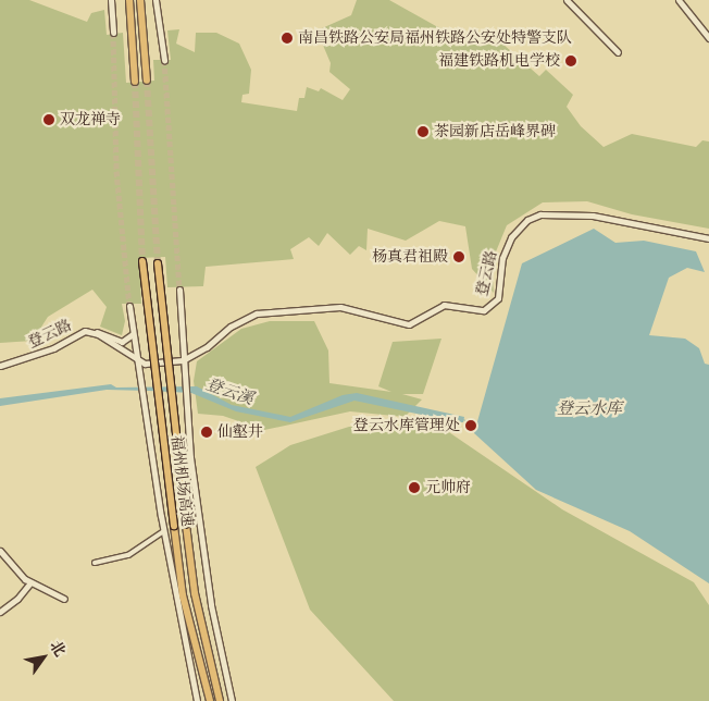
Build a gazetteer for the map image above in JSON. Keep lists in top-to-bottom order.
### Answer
{
  "streets": {
    "highway": ["福州机场高速"],
    "street": ["登云路"]
  },
  "water": ["登云溪", "登云水库"],
  "places": [
    "南昌铁路公安局福州铁路公安处特警支队",
    "福建铁路机电学校",
    "双龙禅寺",
    "茶园新店岳峰界碑",
    "杨真君祖殿",
    "登云水库管理处",
    "仙壑井",
    "元帅府"
  ],
  "north": "top right"
}
